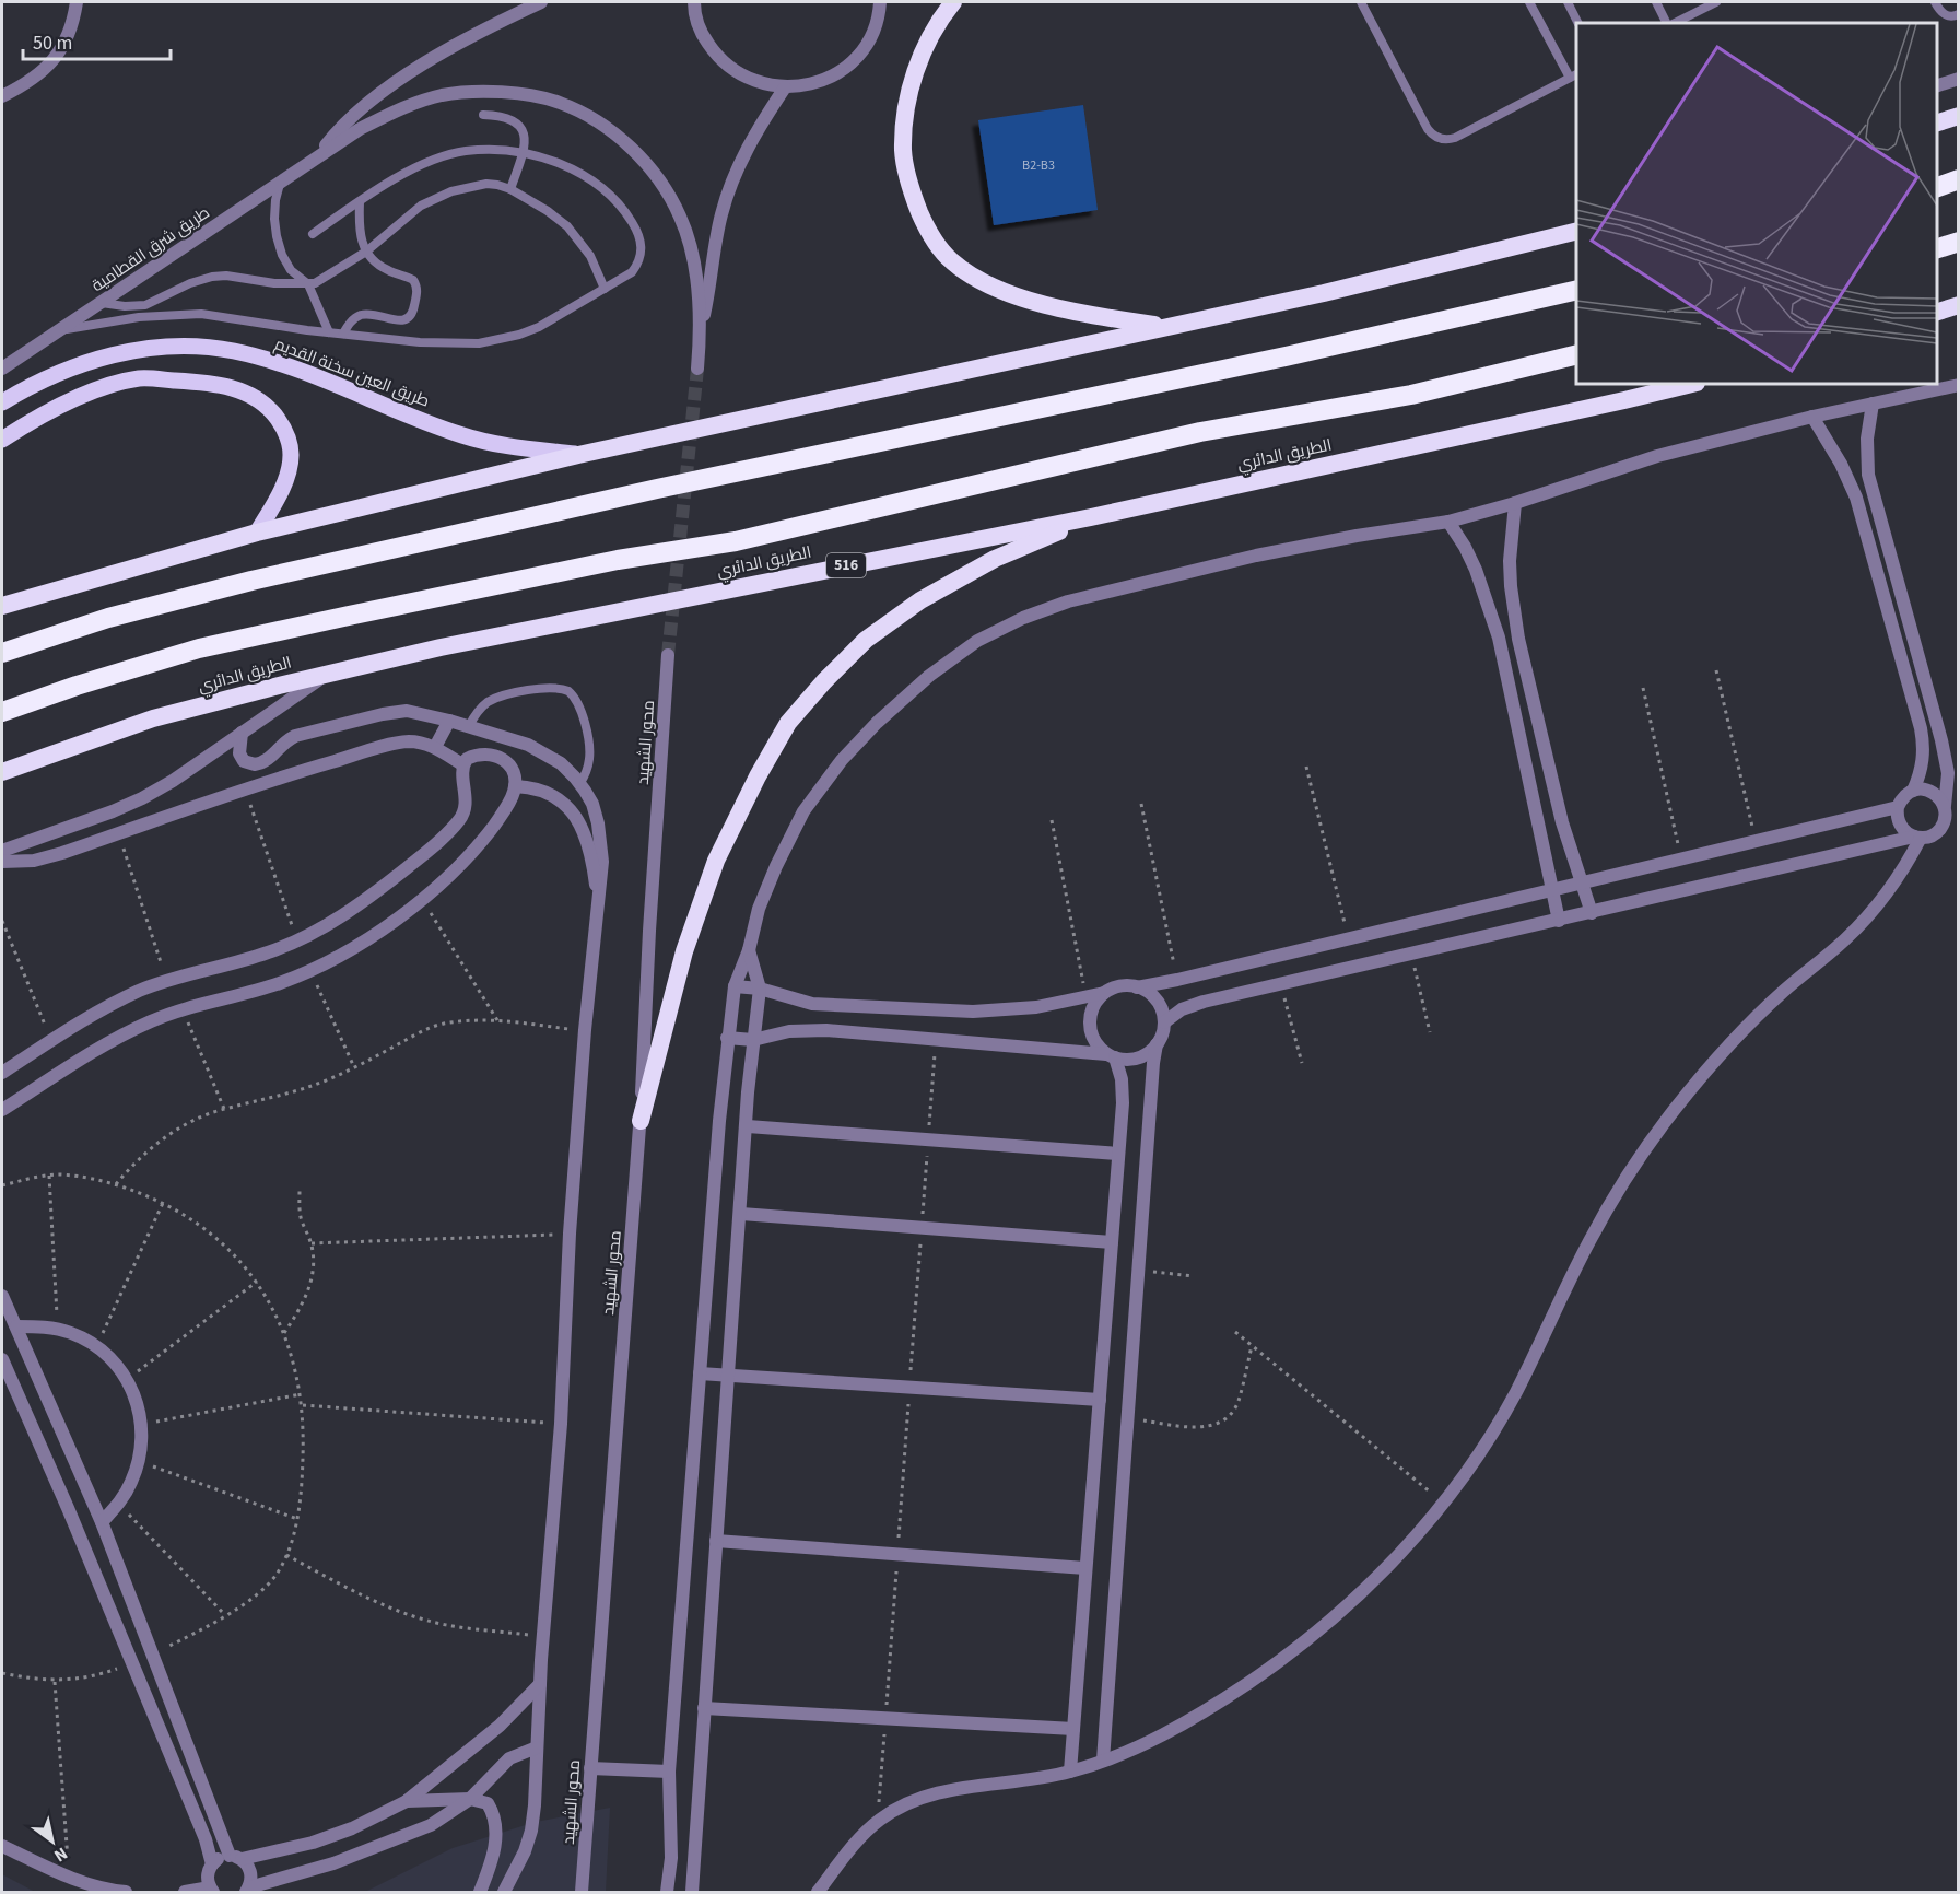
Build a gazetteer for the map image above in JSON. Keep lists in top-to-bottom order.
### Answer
{
  "streets": {
    "highway": ["الطريق الدائري", "516"],
    "main road": ["طريق العين سخنة القديم"],
    "street": ["طريق شرق القطامية", "محور الشهيد"]
  },
  "house_numbers": ["B2-B3"],
  "scale_bar": "50 m",
  "north": "bottom right"
}
